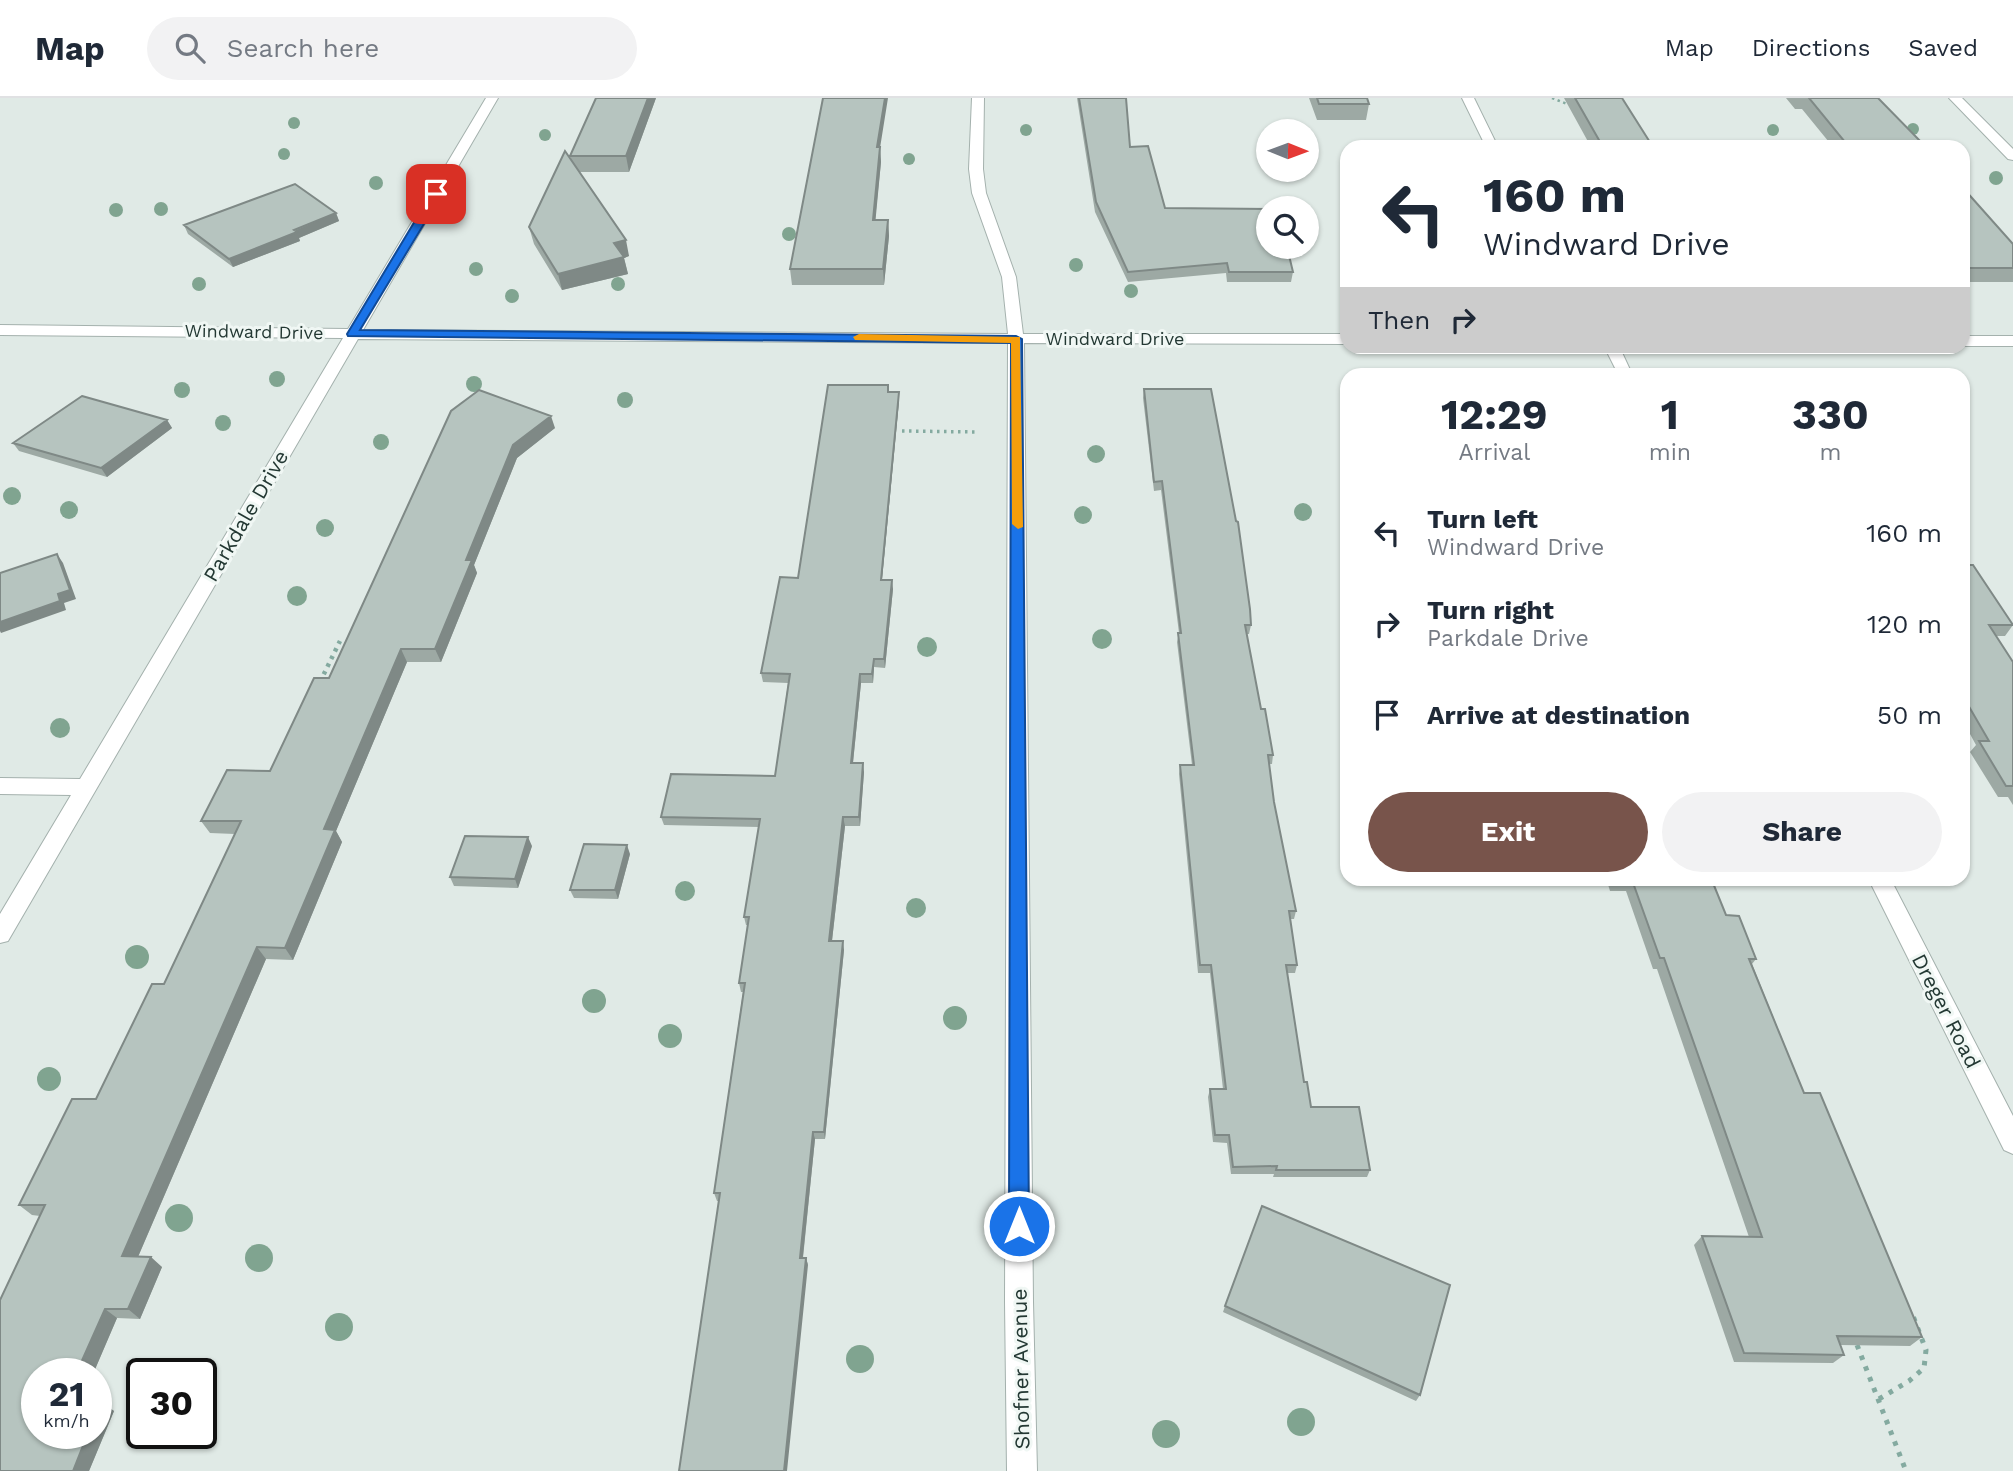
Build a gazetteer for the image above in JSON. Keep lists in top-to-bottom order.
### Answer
{
  "streets": {
    "street": [
      "Windward Drive",
      "Parkdale Drive",
      "Dreger Road",
      "Shofner Avenue"
    ]
  },
  "crossings": [
    ["Windward Drive", "Parkdale Drive"],
    ["Windward Drive", "Shofner Avenue"]
  ],
  "north": "right",
  "page": {
    "header": "Map",
    "search": "Search here",
    "nav": ["Map", "Directions", "Saved"],
    "turn": ["160 m", "Windward Drive"],
    "then": "Then",
    "eta": [
      "12:29",
      "Arrival",
      "1",
      "min",
      "330",
      "m"
    ],
    "list": [
      {
        "name": "Turn left",
        "note": "Windward Drive",
        "value": "160 m"
      },
      {
        "name": "Turn right",
        "note": "Parkdale Drive",
        "value": "120 m"
      },
      {
        "name": "Arrive at destination",
        "value": "50 m"
      }
    ],
    "buttons": ["Exit", "Share"],
    "speed": "21 km/h",
    "limit": "30"
  }
}
